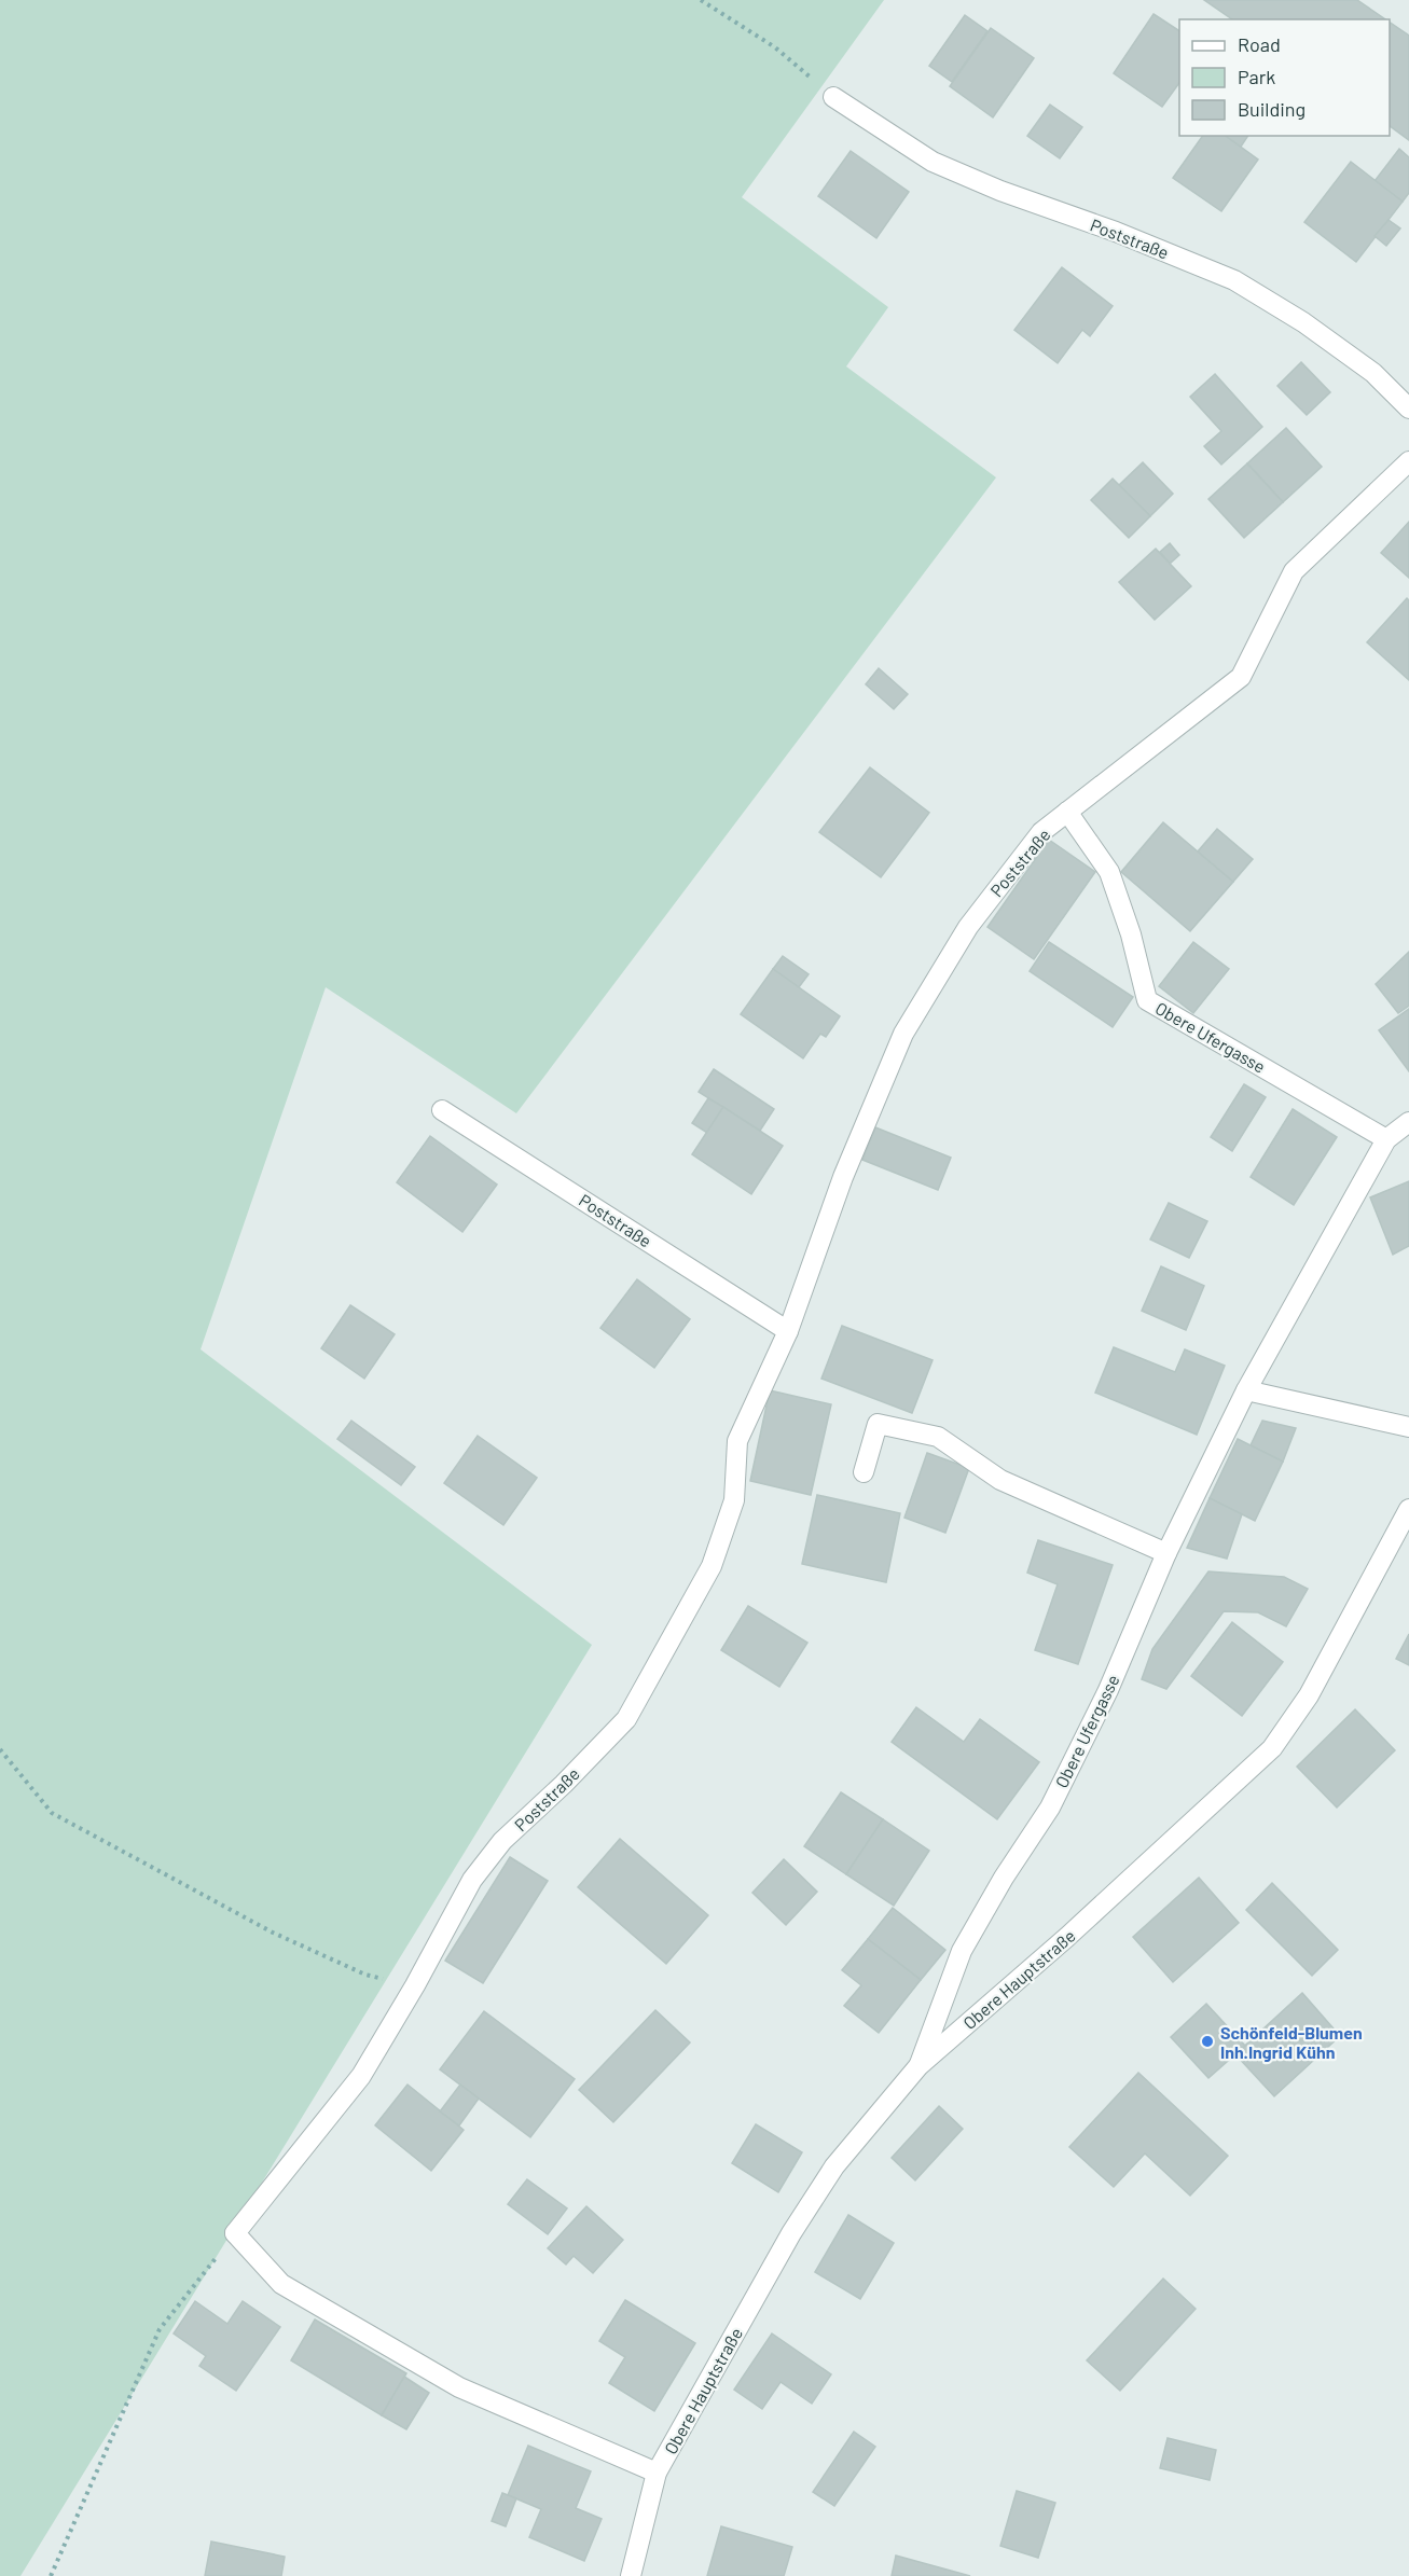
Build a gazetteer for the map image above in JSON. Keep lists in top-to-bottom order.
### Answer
{
  "streets": {
    "street": ["Poststraße", "Obere Ufergasse", "Obere Hauptstraße"]
  },
  "crossings": [
    ["Poststraße", "Obere Ufergasse"],
    ["Poststraße", "Obere Hauptstraße"],
    ["Obere Ufergasse", "Obere Hauptstraße"]
  ],
  "places": ["Schönfeld-Blumen Inh.Ingrid Kühn"],
  "legend": ["Road", "Park", "Building"]
}
